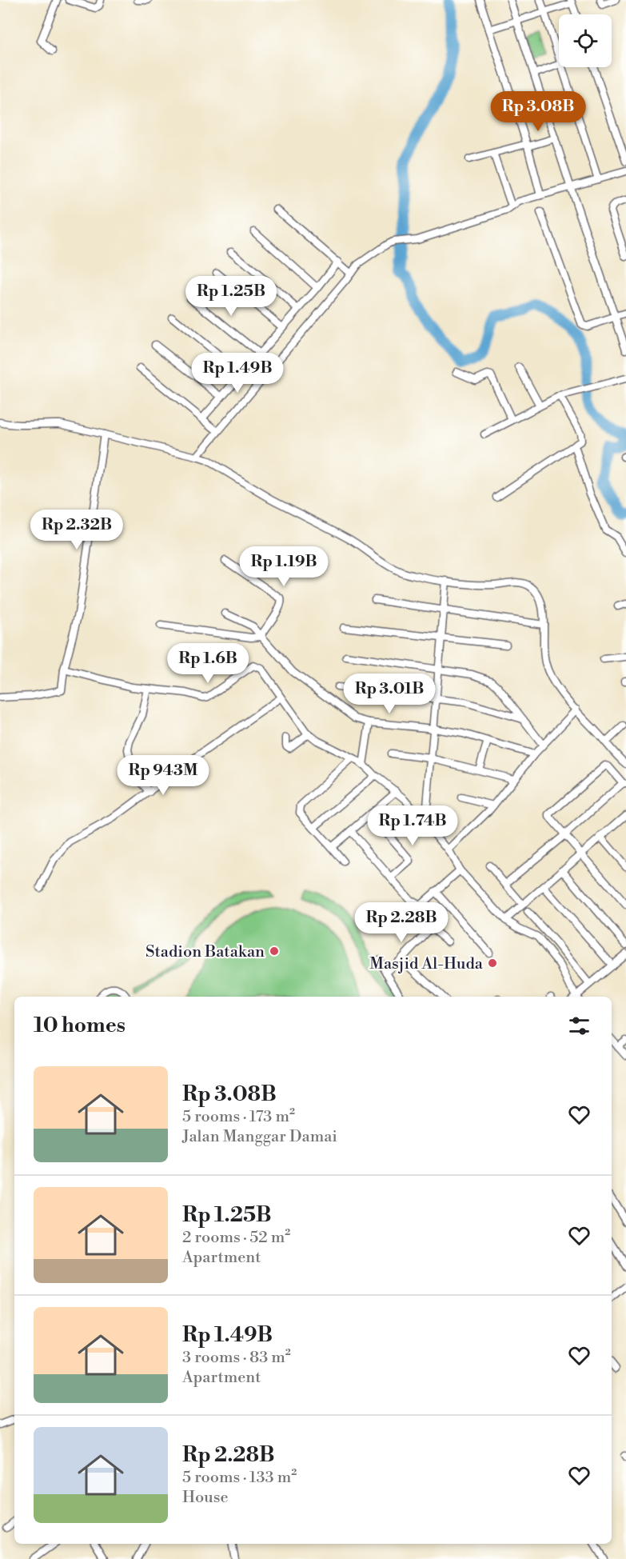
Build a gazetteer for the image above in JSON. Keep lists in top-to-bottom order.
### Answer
{
  "places": ["Stadion Batakan", "Masjid Al-Huda"],
  "page": {
    "price": [
      "Rp 3.08B",
      "Rp 1.25B",
      "Rp 1.49B",
      "Rp 2.32B",
      "Rp 1.19B",
      "Rp 1.6B",
      "Rp 3.01B",
      "Rp 943M",
      "Rp 1.74B",
      "Rp 2.28B"
    ],
    "heading": "10 homes",
    "list": [
      {
        "name": "Rp 3.08B",
        "note": "5 rooms · 173 m² · Jalan Manggar Damai"
      },
      {
        "name": "Rp 1.25B",
        "note": "2 rooms · 52 m² · Apartment"
      },
      {
        "name": "Rp 1.49B",
        "note": "3 rooms · 83 m² · Apartment"
      },
      {
        "name": "Rp 2.28B",
        "note": "5 rooms · 133 m² · House"
      }
    ]
  }
}
